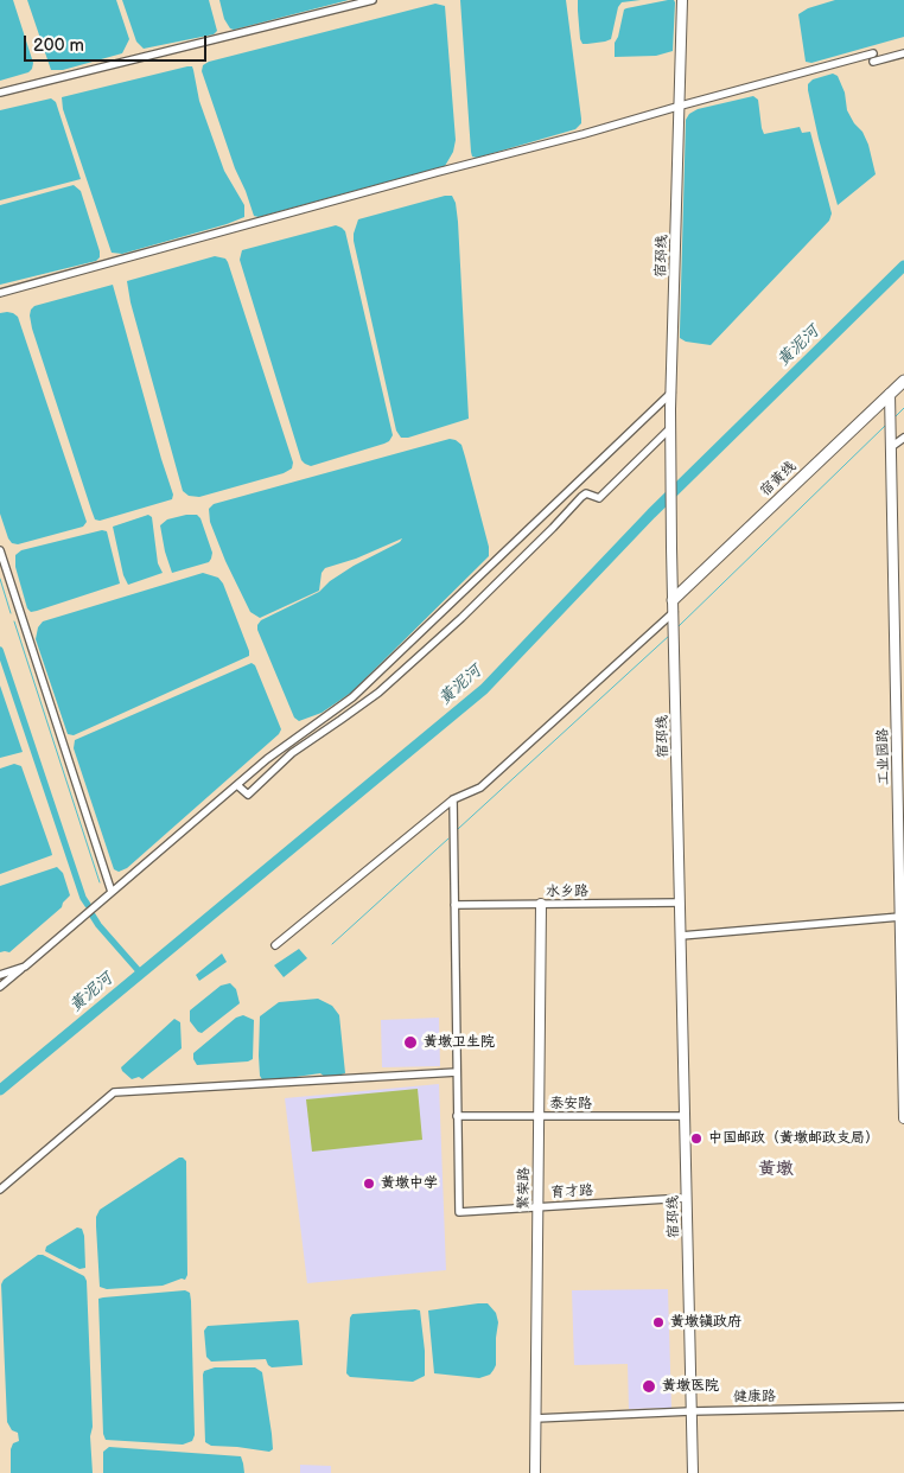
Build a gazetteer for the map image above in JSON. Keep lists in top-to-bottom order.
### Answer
{
  "streets": {
    "main road": ["宿黄线"],
    "street": [
      "宿邳线",
      "工业园路",
      "水乡路",
      "泰安路",
      "繁荣路",
      "育才路",
      "健康路"
    ]
  },
  "crossings": [
    ["宿邳线", "宿黄线"],
    ["宿邳线", "水乡路"],
    ["宿邳线", "泰安路"],
    ["宿邳线", "育才路"],
    ["宿邳线", "健康路"],
    ["宿黄线", "工业园路"],
    ["水乡路", "繁荣路"],
    ["泰安路", "繁荣路"],
    ["泰安路", "育才路"],
    ["繁荣路", "育才路"],
    ["繁荣路", "健康路"]
  ],
  "districts": ["黄墩"],
  "water": ["黄泥河"],
  "places": [
    "黄墩卫生院",
    "中国邮政（黄墩邮政支局）",
    "黄墩中学",
    "黄墩镇政府",
    "黄墩医院"
  ],
  "scale_bar": "200 m"
}
